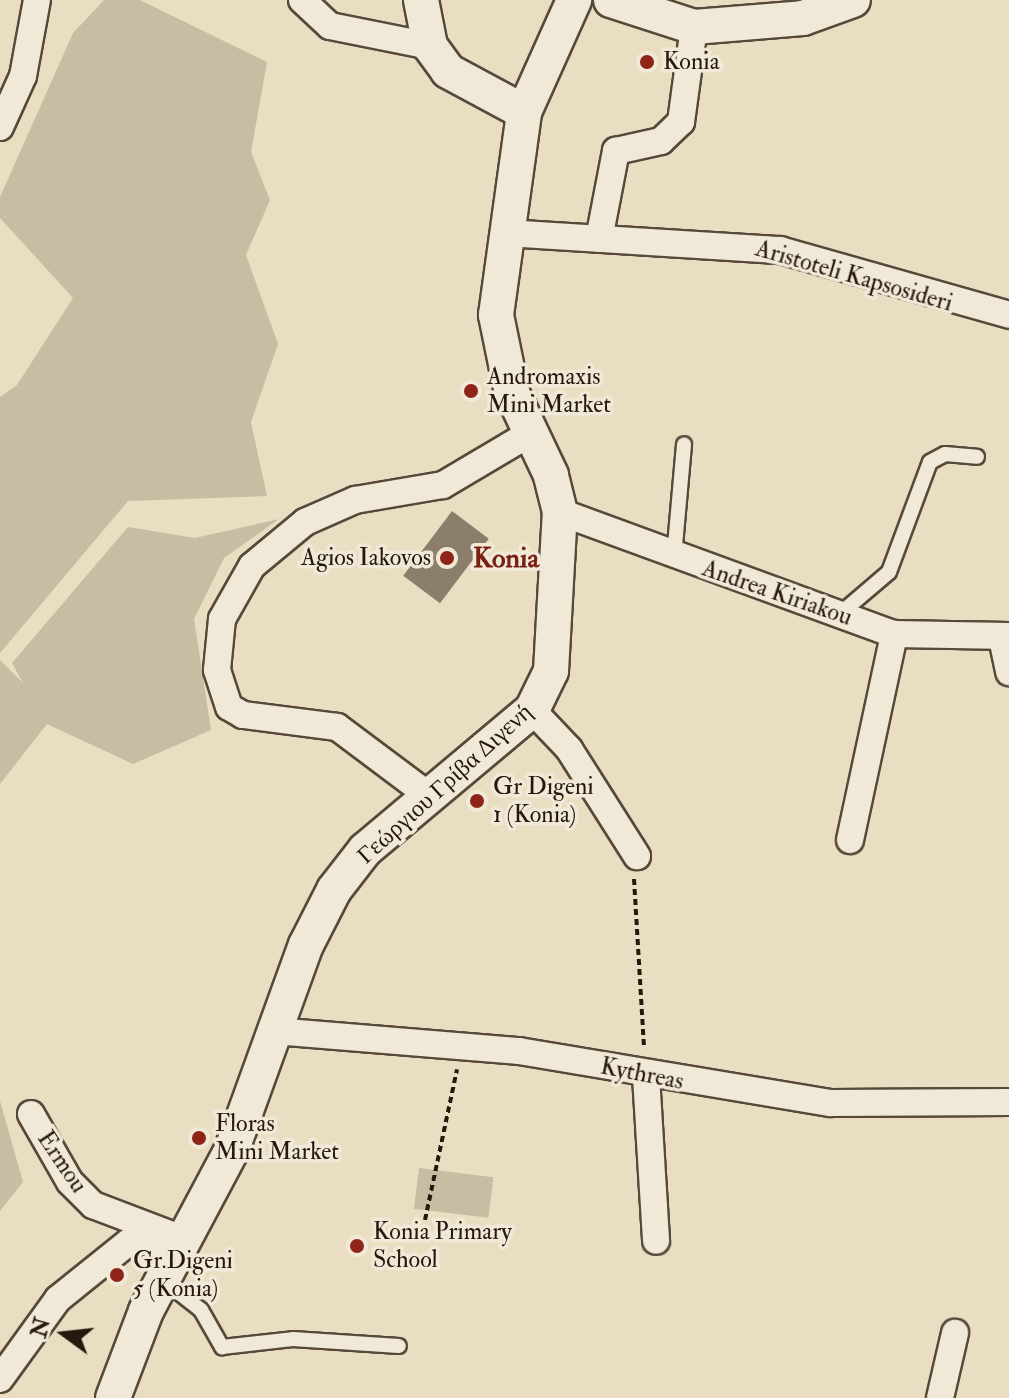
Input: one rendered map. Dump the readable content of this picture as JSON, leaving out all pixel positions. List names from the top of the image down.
{
  "streets": {
    "street": [
      "Aristoteli Kapsosideri",
      "Andrea Kiriakou",
      "Γεώργιου Γρίβα Διγενή",
      "Kythreas",
      "Ermou"
    ]
  },
  "crossings": [
    ["Aristoteli Kapsosideri", "Γεώργιου Γρίβα Διγενή"],
    ["Andrea Kiriakou", "Γεώργιου Γρίβα Διγενή"],
    ["Γεώργιου Γρίβα Διγενή", "Kythreas"],
    ["Γεώργιου Γρίβα Διγενή", "Ermou"]
  ],
  "districts": ["Konia"],
  "places": [
    "Konia",
    "Andromaxis Mini Market",
    "Agios Iakovos",
    "Gr Digeni 1 (Konia)",
    "Floras Mini Market",
    "Konia Primary School",
    "Gr.Digeni 5 (Konia)"
  ],
  "north": "left"
}
